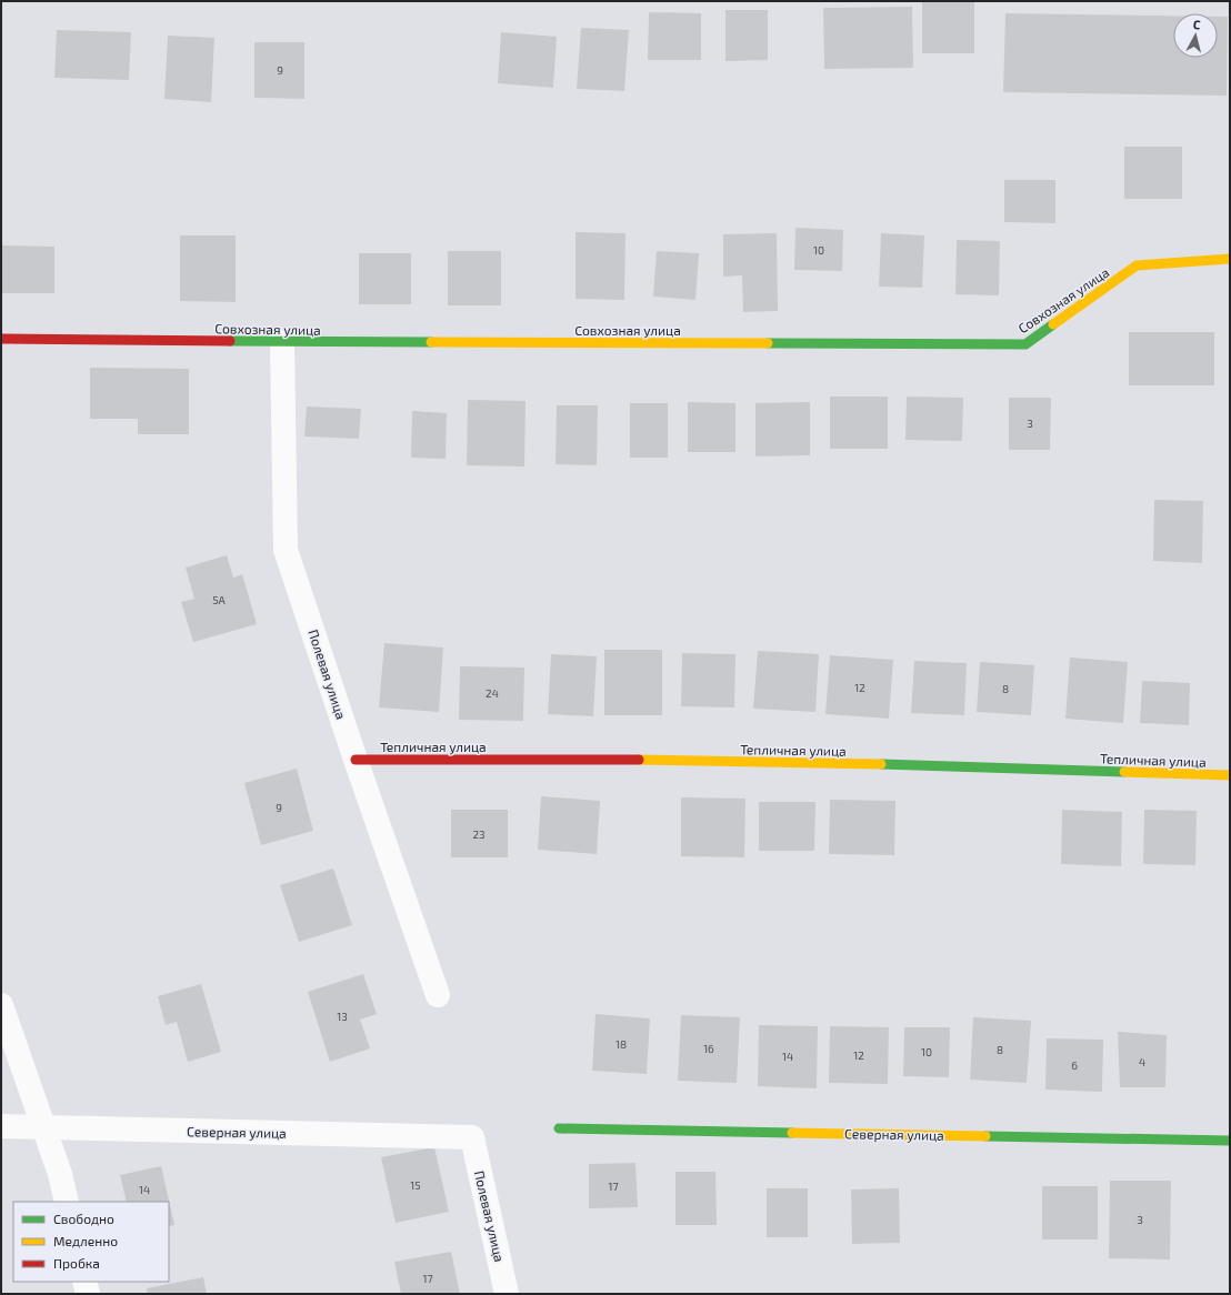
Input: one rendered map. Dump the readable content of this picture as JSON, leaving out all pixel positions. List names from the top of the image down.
{
  "streets": {
    "street": [
      "Совхозная улица",
      "Полевая улица",
      "Тепличная улица",
      "Северная улица"
    ]
  },
  "crossings": [
    ["Совхозная улица", "Полевая улица"],
    ["Полевая улица", "Тепличная улица"],
    ["Полевая улица", "Северная улица"]
  ],
  "house_numbers": [
    "9",
    "10",
    "3",
    "5А",
    "12",
    "8",
    "24",
    "9",
    "23",
    "13",
    "18",
    "16",
    "8",
    "10",
    "12",
    "14",
    "4",
    "6",
    "15",
    "17",
    "14",
    "3",
    "17"
  ],
  "legend": ["Свободно", "Медленно", "Пробка"],
  "north": "top"
}
